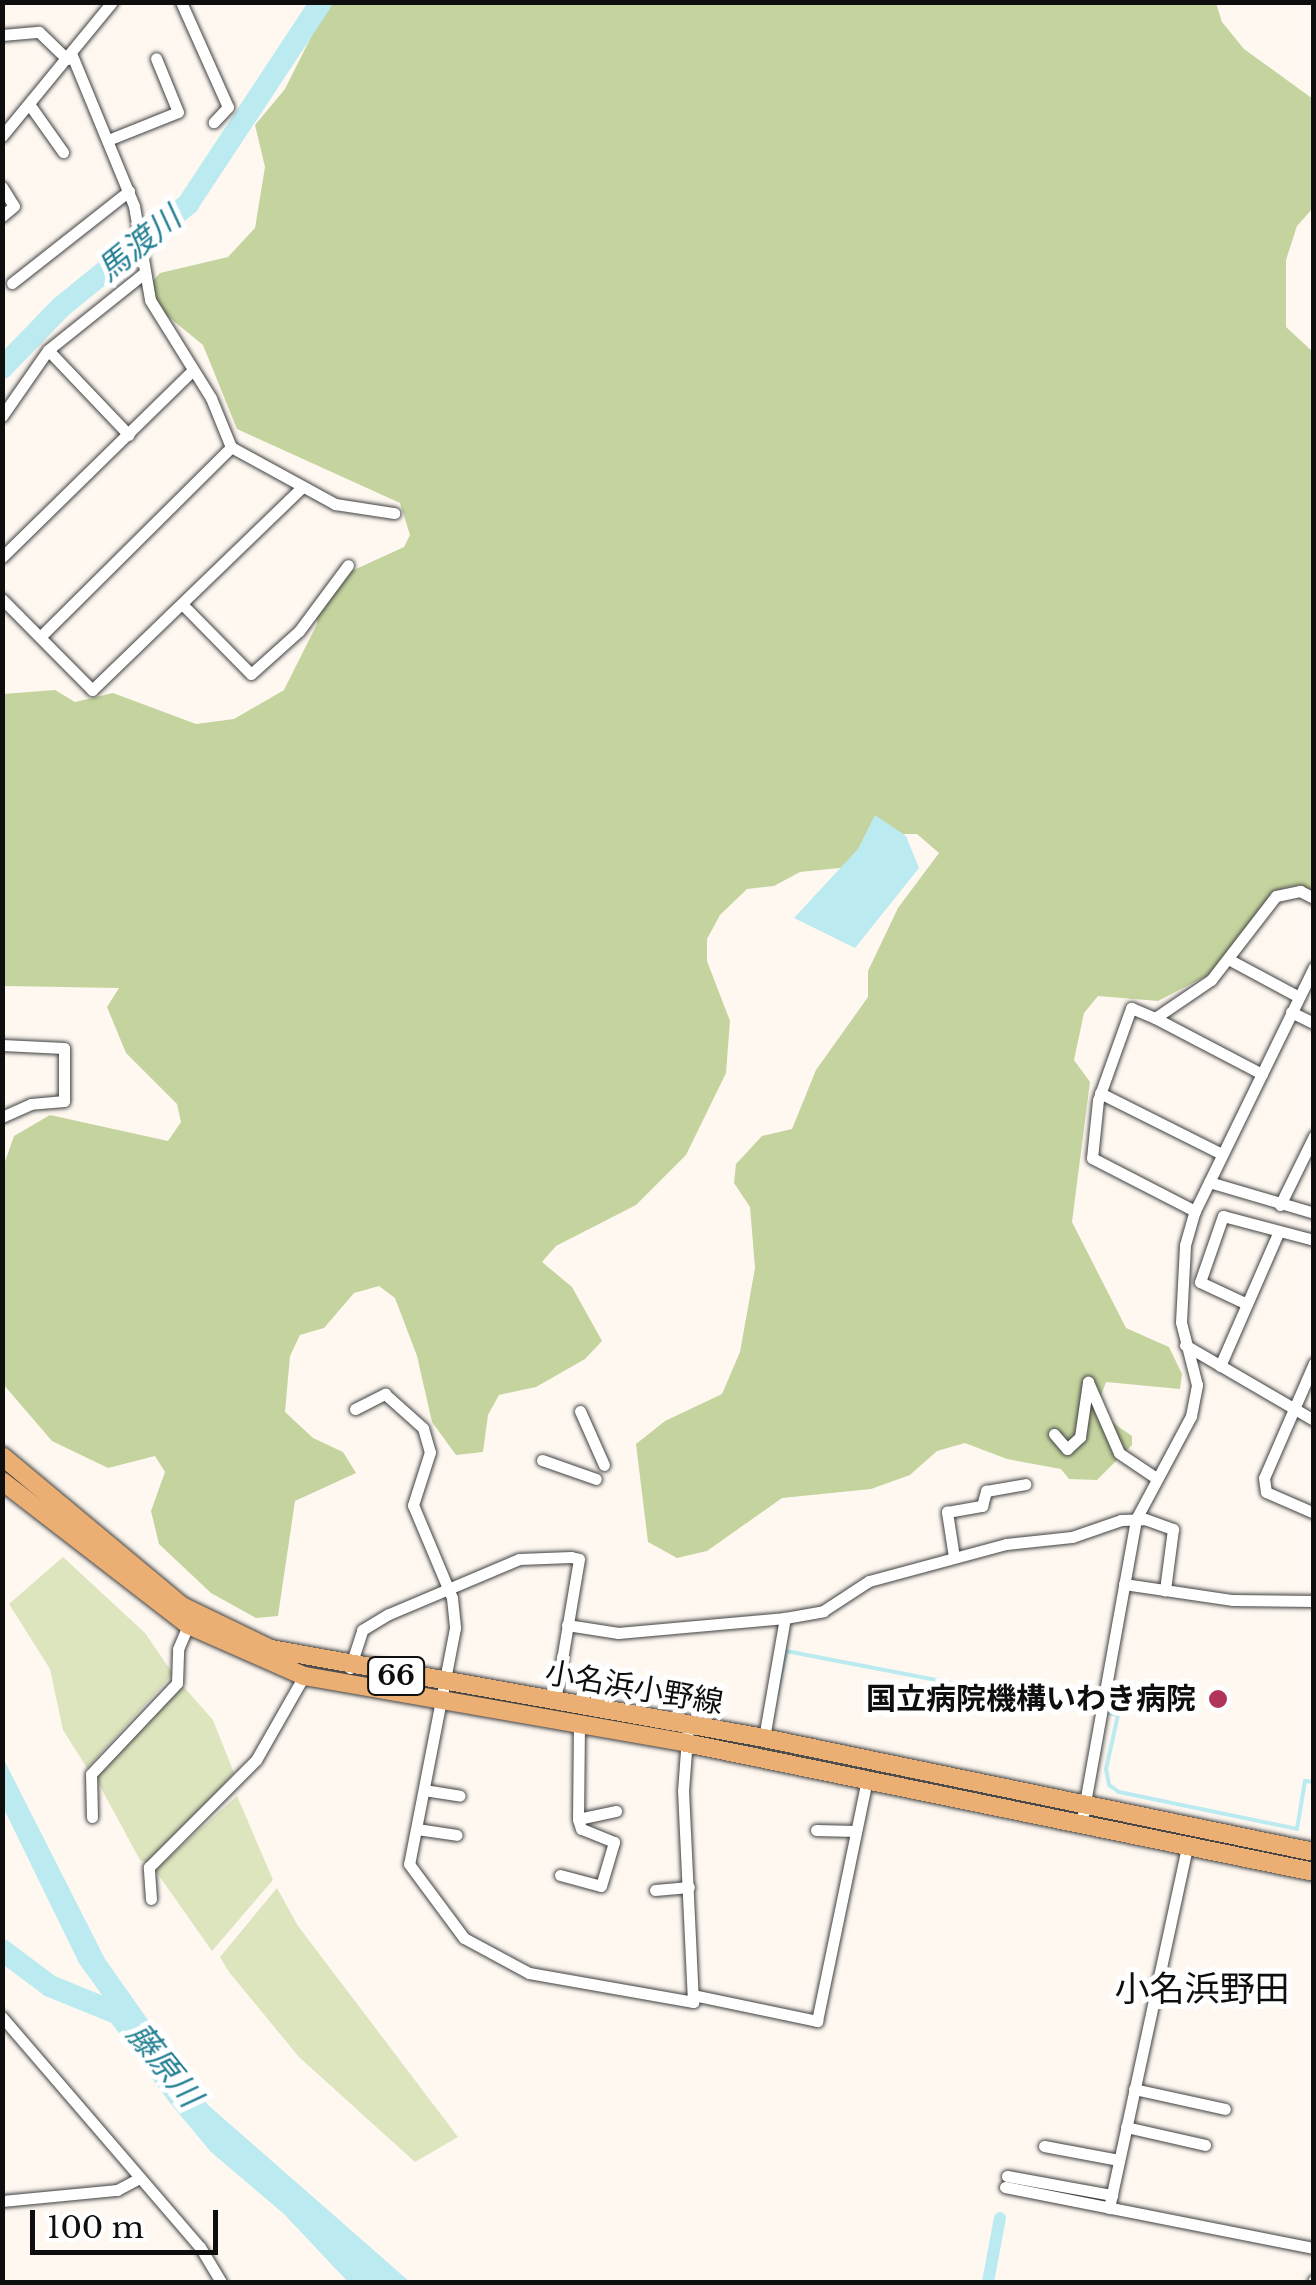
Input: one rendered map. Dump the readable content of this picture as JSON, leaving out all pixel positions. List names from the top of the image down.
{
  "streets": {
    "main road": ["66", "小名浜小野線"]
  },
  "districts": ["小名浜野田"],
  "water": ["馬渡川", "藤原川"],
  "places": ["国立病院機構いわき病院"],
  "scale_bar": "100 m"
}
